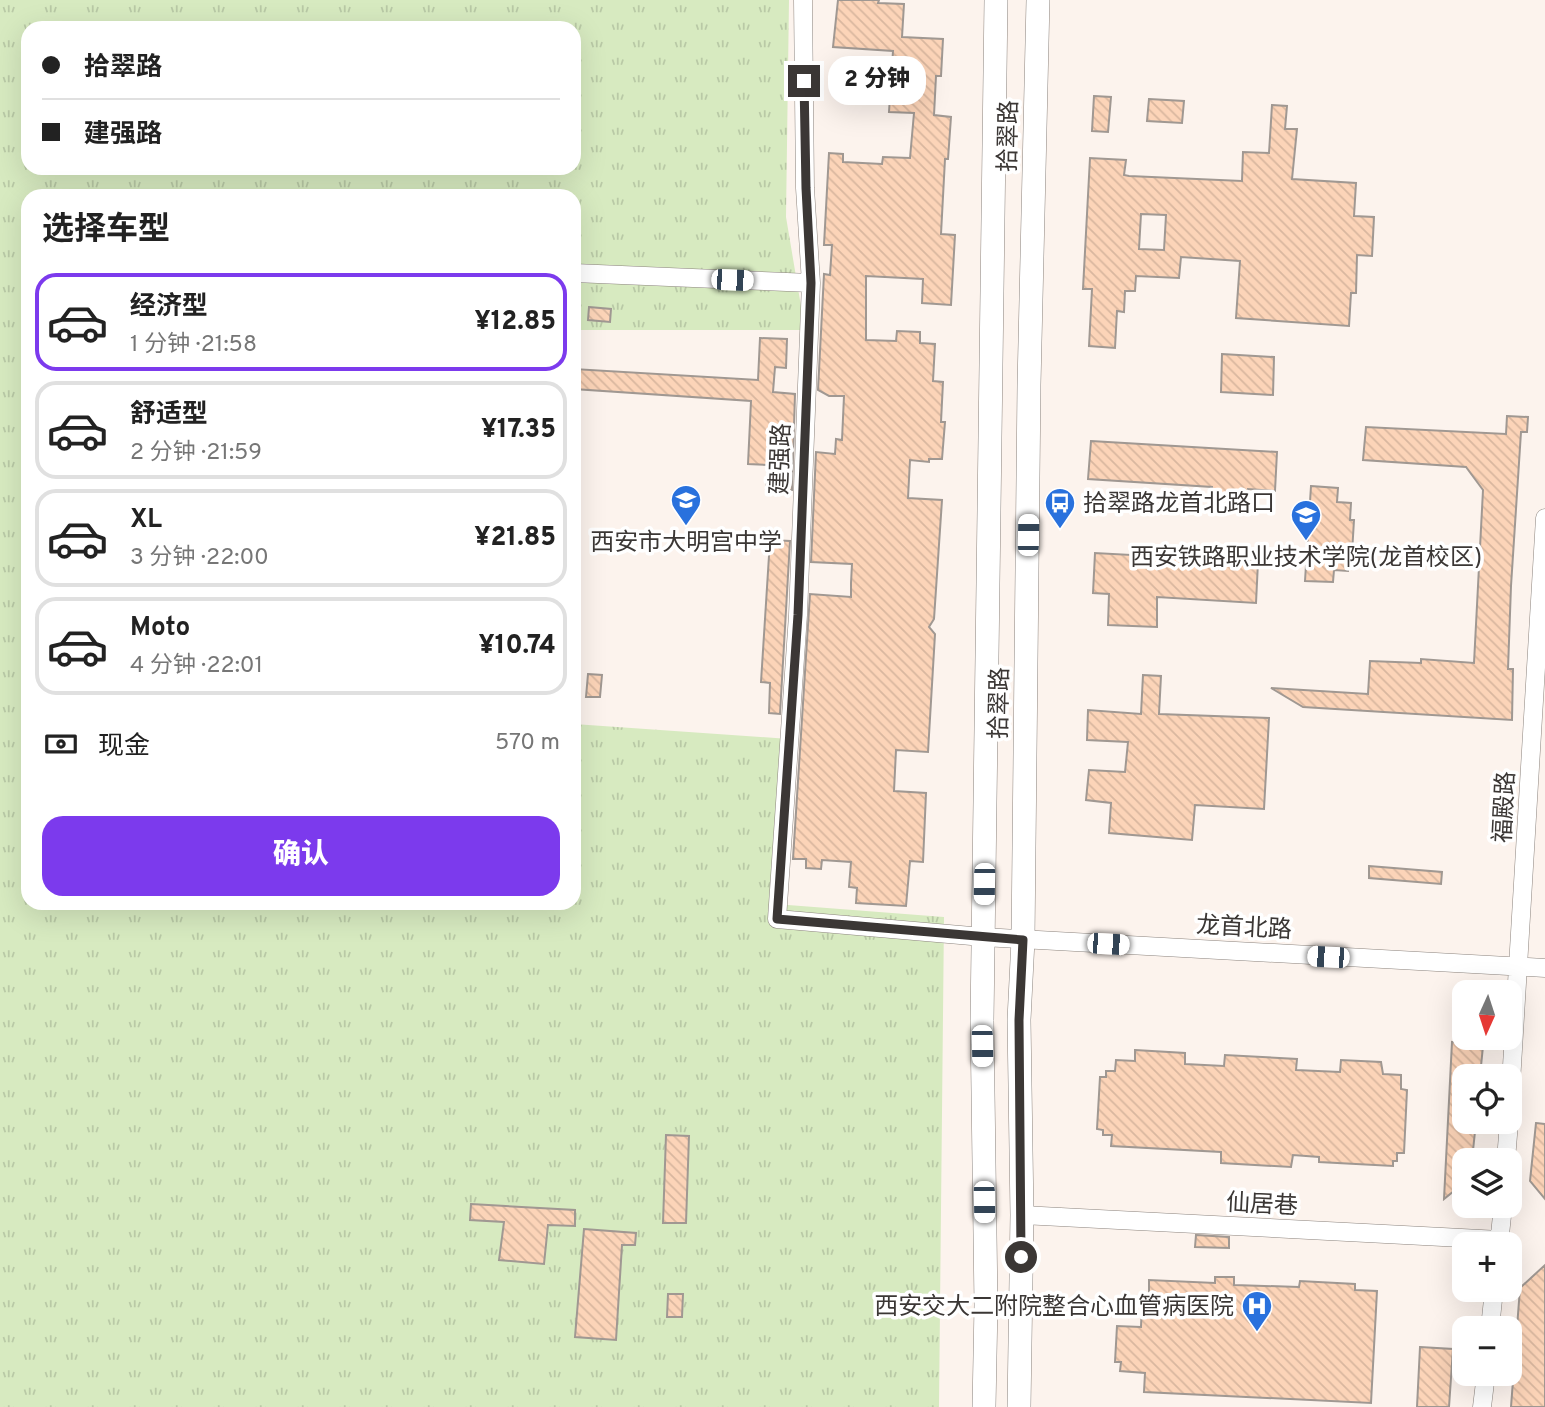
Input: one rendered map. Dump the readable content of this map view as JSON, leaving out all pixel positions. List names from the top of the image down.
{
  "streets": {
    "main road": ["拾翠路"],
    "street": [
      "建强路",
      "福殿路",
      "龙首北路",
      "仙居巷"
    ]
  },
  "crossings": [
    ["拾翠路", "龙首北路"],
    ["拾翠路", "仙居巷"],
    ["建强路", "龙首北路"],
    ["福殿路", "龙首北路"]
  ],
  "places": {
    "school or university": ["西安市大明宫中学", "西安铁路职业技术学院(龙首校区)"],
    "bus stop": ["拾翠路龙首北路口"],
    "hospital": ["西安交大二附院整合心血管病医院"]
  },
  "north": "bottom",
  "page": {
    "banner": ["拾翠路", "建强路"],
    "bubble": "2 分钟",
    "heading": "选择车型",
    "list": [
      {
        "name": "经济型",
        "note": "1 分钟 · 21:58",
        "value": "¥12.85"
      },
      {
        "name": "舒适型",
        "note": "2 分钟 · 21:59",
        "value": "¥17.35"
      },
      {
        "name": "XL",
        "note": "3 分钟 · 22:00",
        "value": "¥21.85"
      },
      {
        "name": "Moto",
        "note": "4 分钟 · 22:01",
        "value": "¥10.74"
      }
    ],
    "pay": ["现金", "570 m"],
    "buttons": "确认",
    "map_buttons": ["+", "−"]
  }
}
